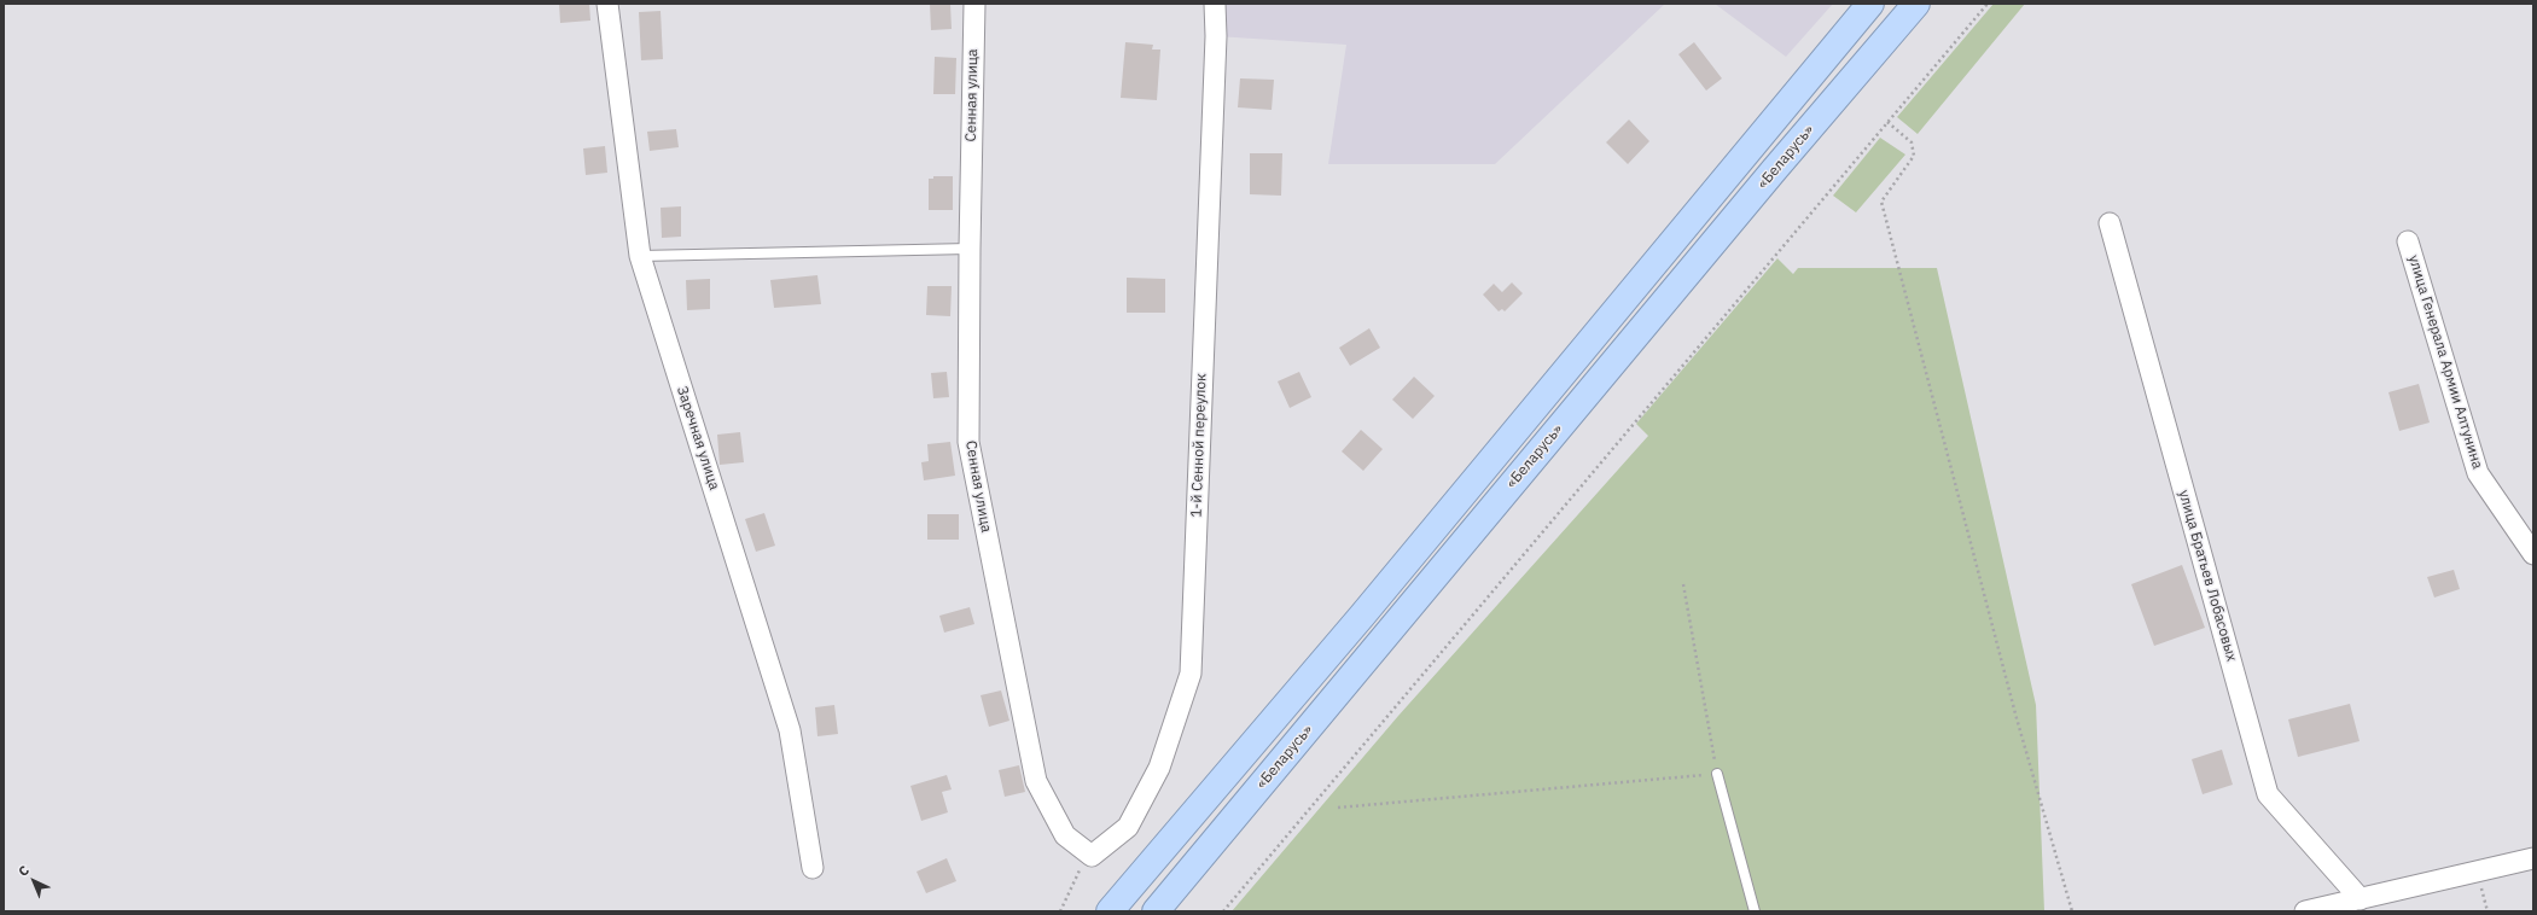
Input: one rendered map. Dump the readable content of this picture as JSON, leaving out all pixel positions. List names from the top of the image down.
{
  "streets": {
    "highway": ["«Беларусь»"],
    "street": [
      "Сенная улица",
      "улица Генерала Армии Алтунина",
      "Заречная улица",
      "1-й Сенной переулок",
      "улица Братьев Лобасовых"
    ]
  },
  "crossings": [
    ["Сенная улица", "1-й Сенной переулок"]
  ],
  "north": "top left"
}
